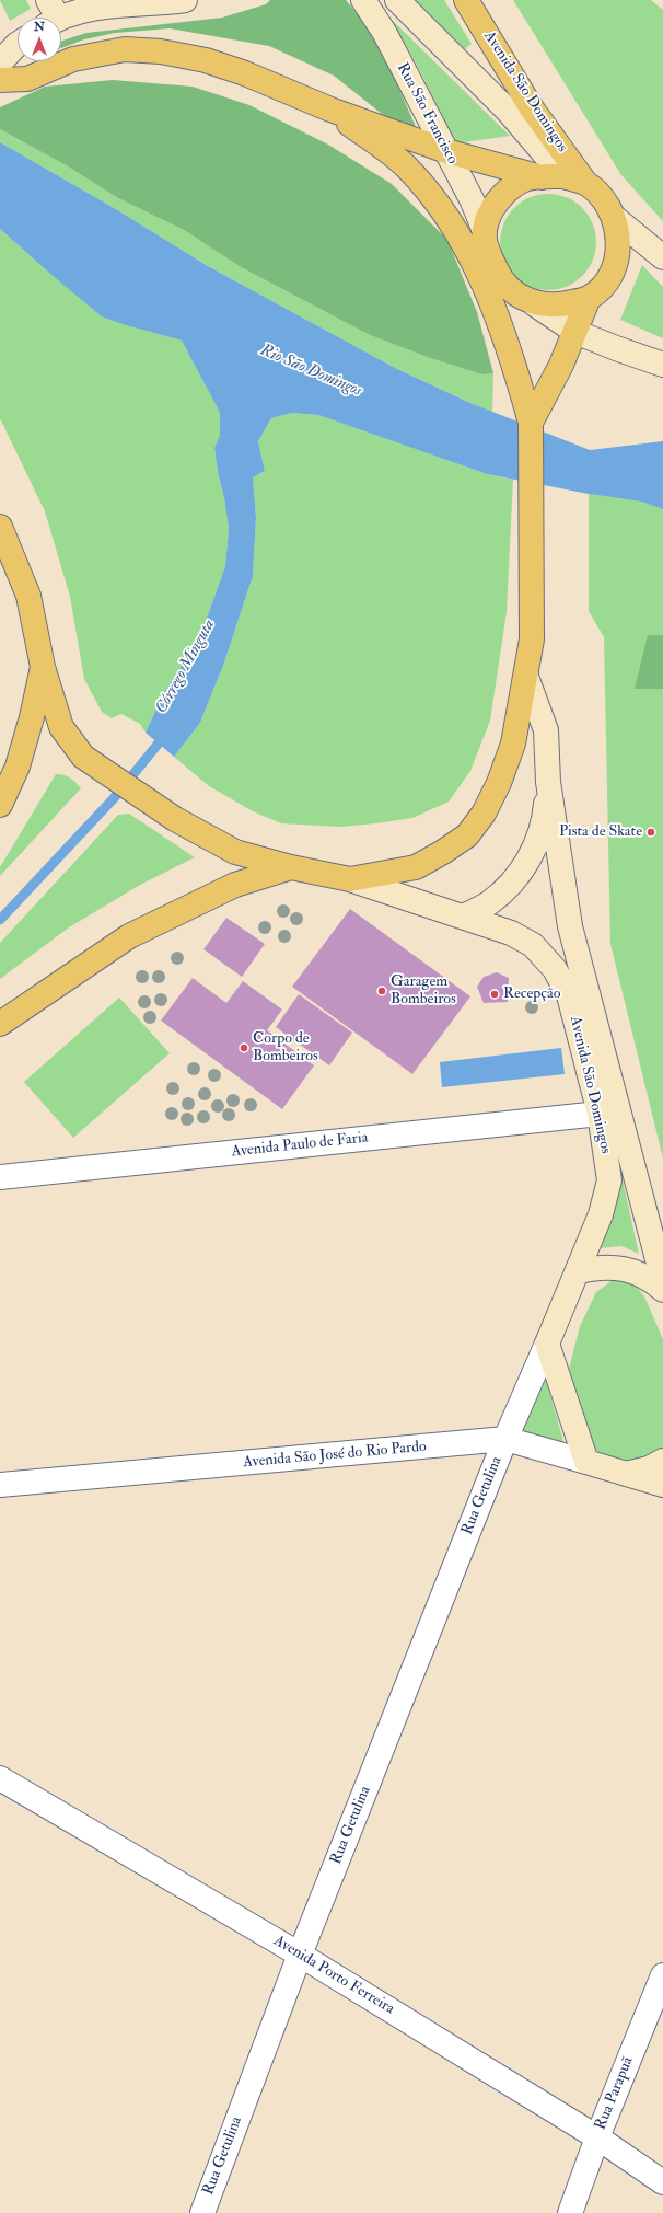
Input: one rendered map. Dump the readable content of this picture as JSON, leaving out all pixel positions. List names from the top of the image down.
{
  "streets": {
    "main road": ["Avenida São Domingos"],
    "street": [
      "Rua São Francisco",
      "Avenida Paulo de Faria",
      "Avenida São José do Rio Pardo",
      "Rua Getulina",
      "Avenida Porto Ferreira",
      "Rua Parapuã"
    ]
  },
  "crossings": [
    ["Avenida São Domingos", "Rua São Francisco"],
    ["Avenida São Domingos", "Avenida Paulo de Faria"],
    ["Avenida São Domingos", "Avenida São José do Rio Pardo"],
    ["Avenida São Domingos", "Rua Getulina"],
    ["Avenida São José do Rio Pardo", "Rua Getulina"],
    ["Rua Getulina", "Avenida Porto Ferreira"],
    ["Avenida Porto Ferreira", "Rua Parapuã"]
  ],
  "water": ["Rio São Domingos", "Córrego Minguta"],
  "places": [
    "Pista de Skate",
    "Garagem Bombeiros",
    "Recepção",
    "Corpo de Bombeiros"
  ],
  "north": "top"
}
